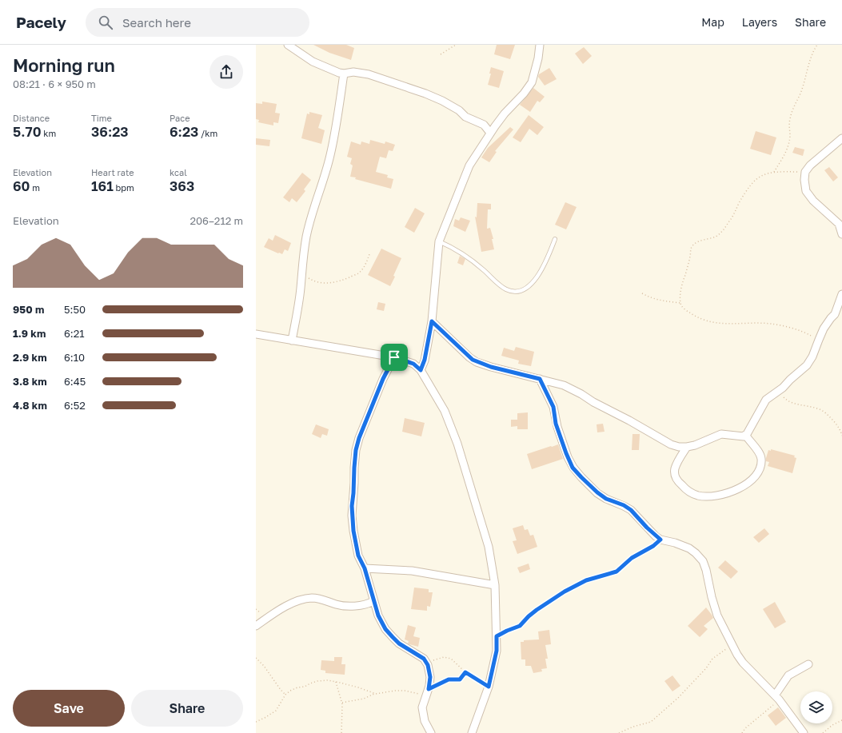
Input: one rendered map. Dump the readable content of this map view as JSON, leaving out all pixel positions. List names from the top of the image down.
{
  "page": {
    "header": "Pacely",
    "search": "Search here",
    "nav": ["Map", "Layers", "Share"],
    "heading": ["Morning run", "08:21 · 6 × 950 m"],
    "stats": [
      ["Distance", "5.70 km"],
      ["Time", "36:23"],
      ["Pace", "6:23 /km"],
      ["Elevation", "60 m"],
      ["Heart rate", "161 bpm"],
      ["kcal", "363"]
    ],
    "chart": ["Elevation", "206–212 m"],
    "list": [
      {
        "name": "950 m",
        "note": "5:50"
      },
      {
        "name": "1.9 km",
        "note": "6:21"
      },
      {
        "name": "2.9 km",
        "note": "6:10"
      },
      {
        "name": "3.8 km",
        "note": "6:45"
      },
      {
        "name": "4.8 km",
        "note": "6:52"
      }
    ],
    "buttons": ["Save", "Share"]
  }
}
